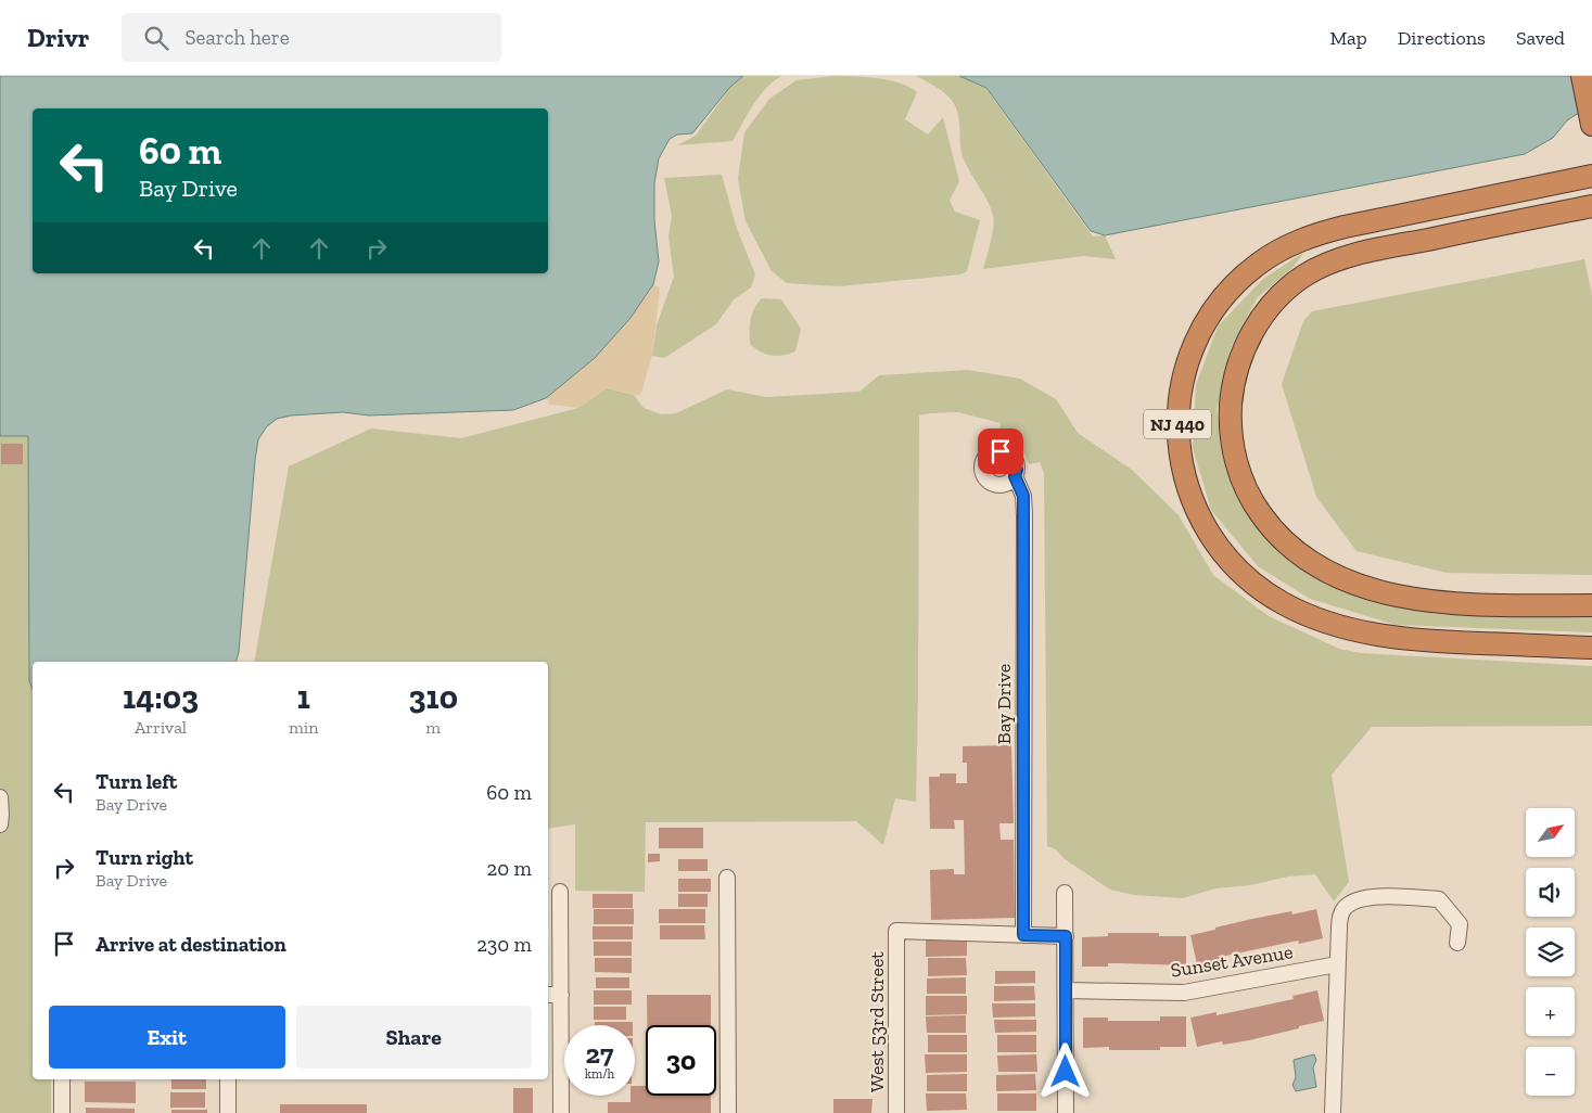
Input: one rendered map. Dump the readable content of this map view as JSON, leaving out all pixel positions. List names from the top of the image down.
{
  "streets": {
    "highway": ["NJ 440"],
    "street": ["Bay Drive", "Sunset Avenue", "West 53rd Street"]
  },
  "crossings": [
    ["Bay Drive", "West 53rd Street"]
  ],
  "north": "top right",
  "page": {
    "header": "Drivr",
    "search": "Search here",
    "nav": ["Map", "Directions", "Saved"],
    "turn": ["60 m", "Bay Drive"],
    "eta": [
      "14:03",
      "Arrival",
      "1",
      "min",
      "310",
      "m"
    ],
    "list": [
      {
        "name": "Turn left",
        "note": "Bay Drive",
        "value": "60 m"
      },
      {
        "name": "Turn right",
        "note": "Bay Drive",
        "value": "20 m"
      },
      {
        "name": "Arrive at destination",
        "value": "230 m"
      }
    ],
    "map_buttons": ["+", "−"],
    "buttons": ["Exit", "Share"],
    "speed": "27 km/h",
    "limit": "30"
  }
}
